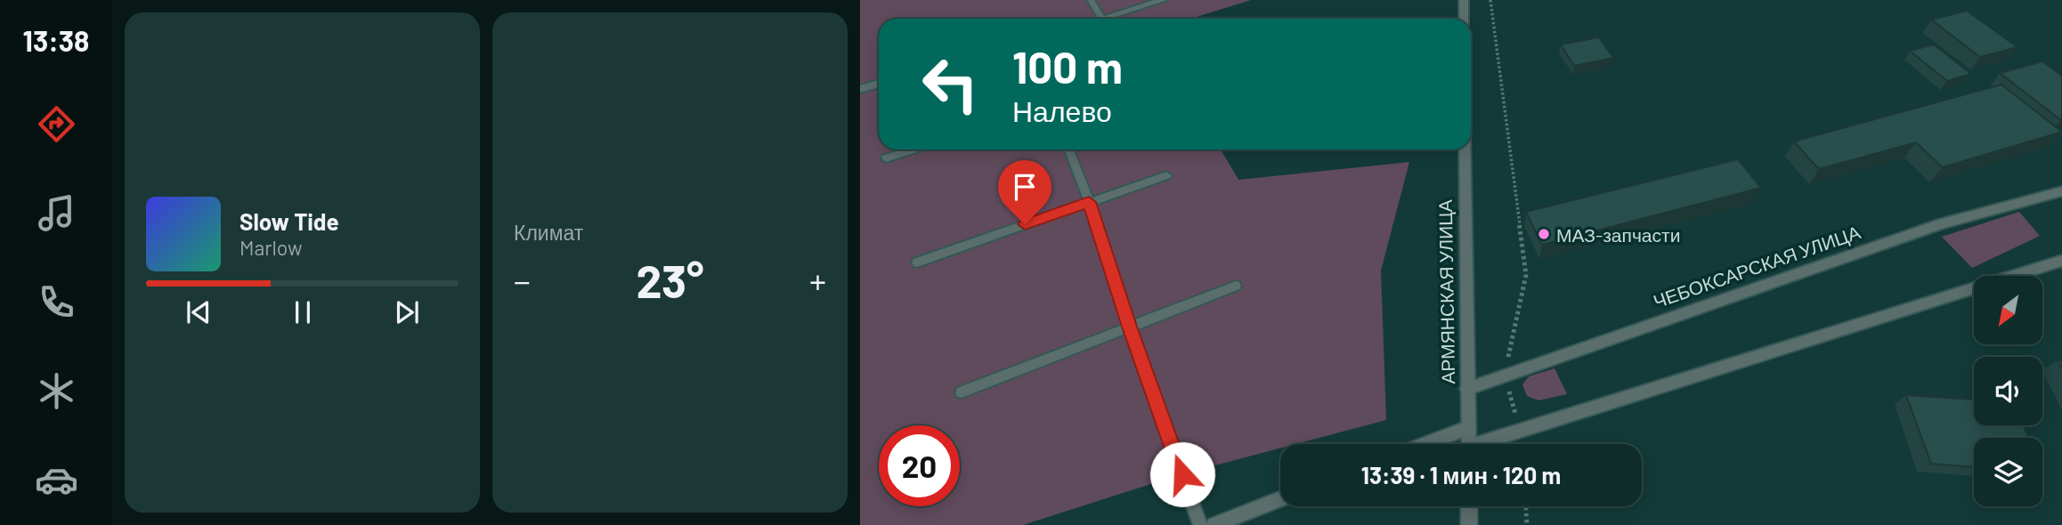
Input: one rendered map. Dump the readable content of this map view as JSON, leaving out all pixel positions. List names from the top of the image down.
{
  "streets": {
    "street": ["ЧЕБОКСАРСКАЯ УЛИЦА", "АРМЯНСКАЯ УЛИЦА"]
  },
  "crossings": [
    ["ЧЕБОКСАРСКАЯ УЛИЦА", "АРМЯНСКАЯ УЛИЦА"]
  ],
  "places": ["МАЗ-запчасти"],
  "north": "bottom left",
  "page": {
    "tabs": "13:38",
    "tile": "Климат",
    "turn": ["100 m", "Налево"],
    "song": ["Slow Tide", "Marlow"],
    "heat": ["−", "23°", "+"],
    "limit": "20",
    "trip": "13:39 · 1 мин · 120 m"
  }
}
